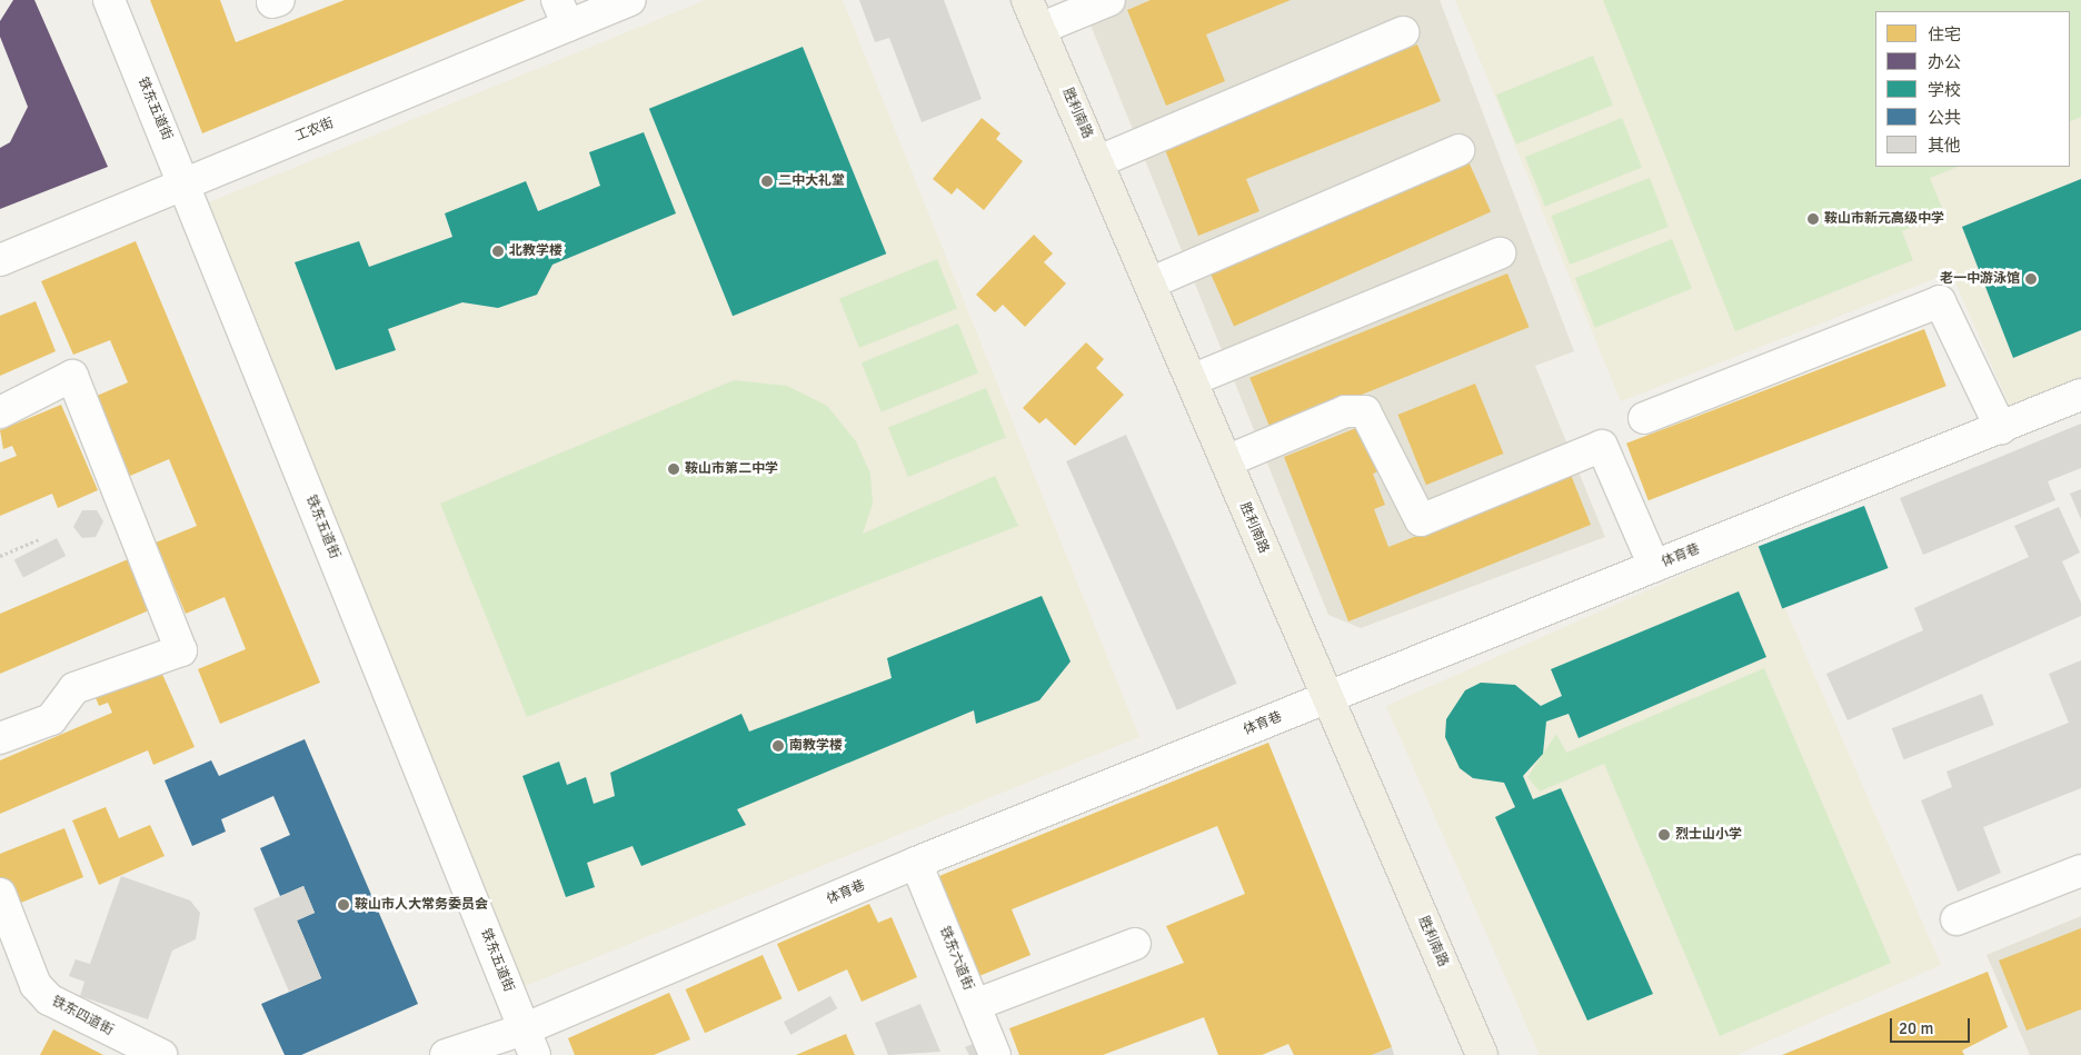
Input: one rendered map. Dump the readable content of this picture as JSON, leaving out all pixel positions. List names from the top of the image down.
{
  "streets": {
    "main road": ["胜利南路"],
    "street": [
      "铁东五道街",
      "工农街",
      "体育巷",
      "铁东六道街",
      "铁东四道街"
    ]
  },
  "crossings": [
    ["铁东五道街", "工农街"],
    ["铁东五道街", "体育巷"],
    ["胜利南路", "体育巷"],
    ["体育巷", "铁东六道街"]
  ],
  "places": [
    "二中大礼堂",
    "鞍山市新元高级中学",
    "北教学楼",
    "老一中游泳馆",
    "鞍山市第二中学",
    "南教学楼",
    "烈士山小学",
    "鞍山市人大常务委员会"
  ],
  "legend": [
    "住宅",
    "办公",
    "学校",
    "公共",
    "其他"
  ],
  "scale_bar": "20 m"
}
